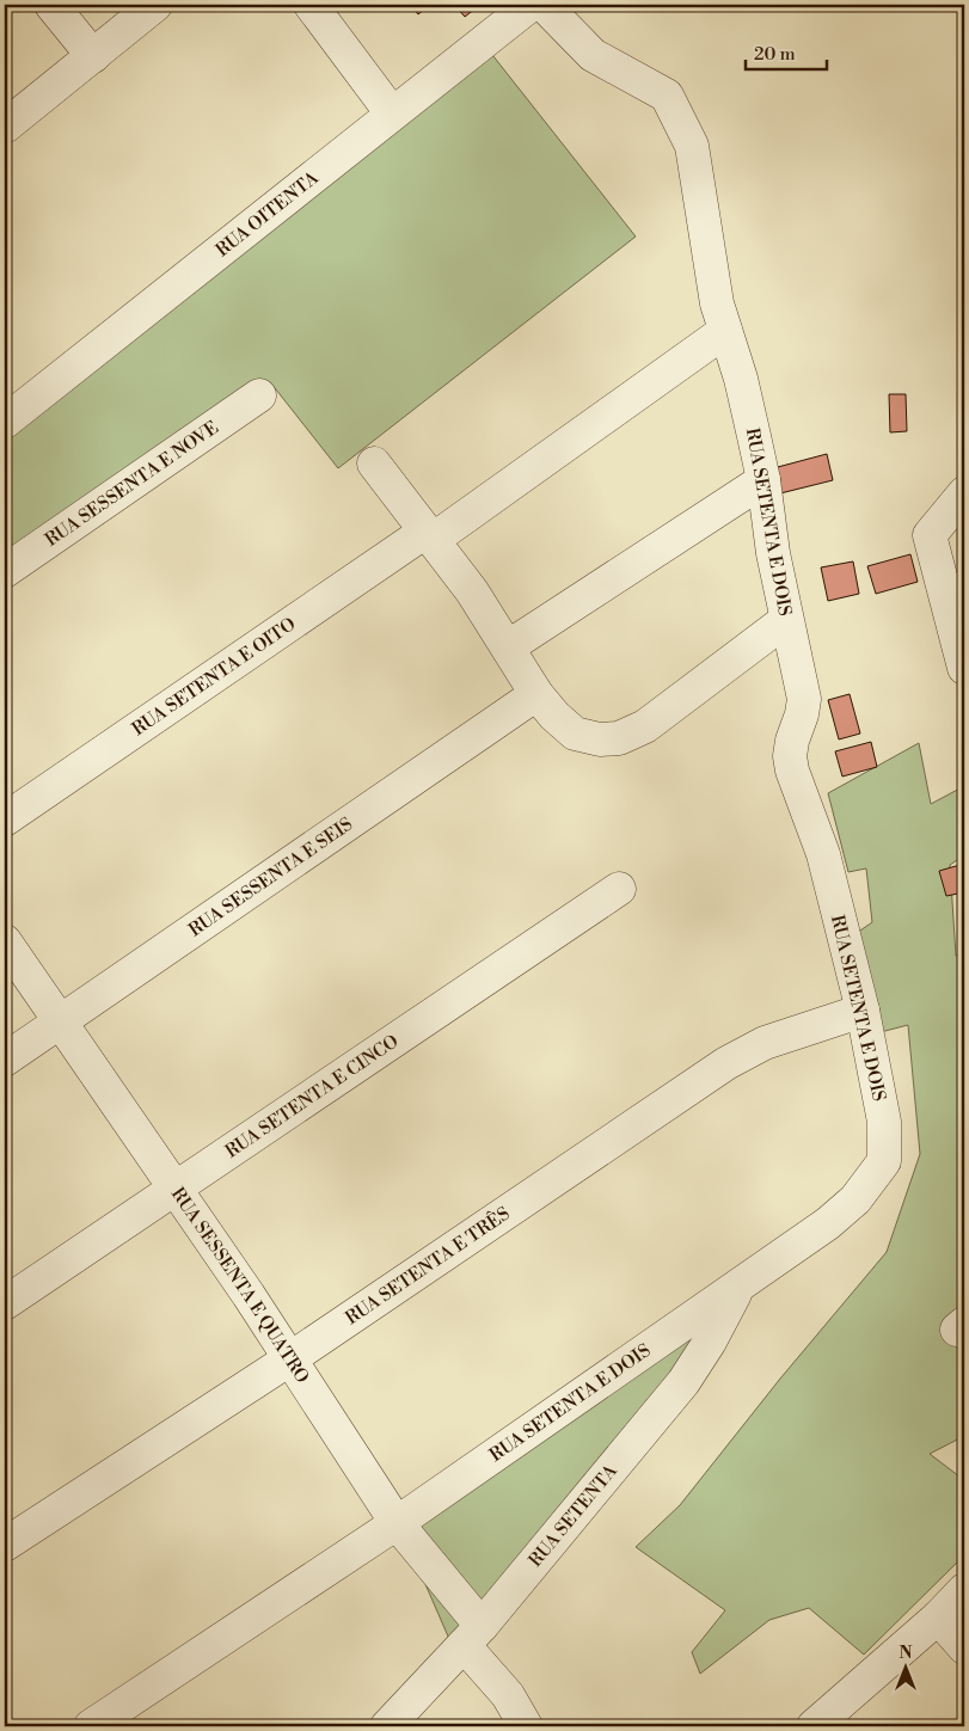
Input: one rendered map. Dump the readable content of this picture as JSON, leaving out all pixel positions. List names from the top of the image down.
{
  "streets": {
    "street": [
      "RUA OITENTA",
      "RUA SESSENTA E NOVE",
      "RUA SETENTA E DOIS",
      "RUA SETENTA E OITO",
      "RUA SESSENTA E SEIS",
      "RUA SETENTA E CINCO",
      "RUA SETENTA E TRÊS",
      "RUA SESSENTA E QUATRO",
      "RUA SETENTA"
    ]
  },
  "crossings": [
    ["RUA SETENTA E DOIS", "RUA SETENTA E OITO"],
    ["RUA SETENTA E DOIS", "RUA SETENTA E TRÊS"],
    ["RUA SETENTA E DOIS", "RUA SESSENTA E QUATRO"],
    ["RUA SETENTA E DOIS", "RUA SETENTA"],
    ["RUA SESSENTA E SEIS", "RUA SESSENTA E QUATRO"],
    ["RUA SETENTA E CINCO", "RUA SESSENTA E QUATRO"],
    ["RUA SETENTA E TRÊS", "RUA SESSENTA E QUATRO"],
    ["RUA SESSENTA E QUATRO", "RUA SETENTA"]
  ],
  "scale_bar": "20 m",
  "north": "top"
}
